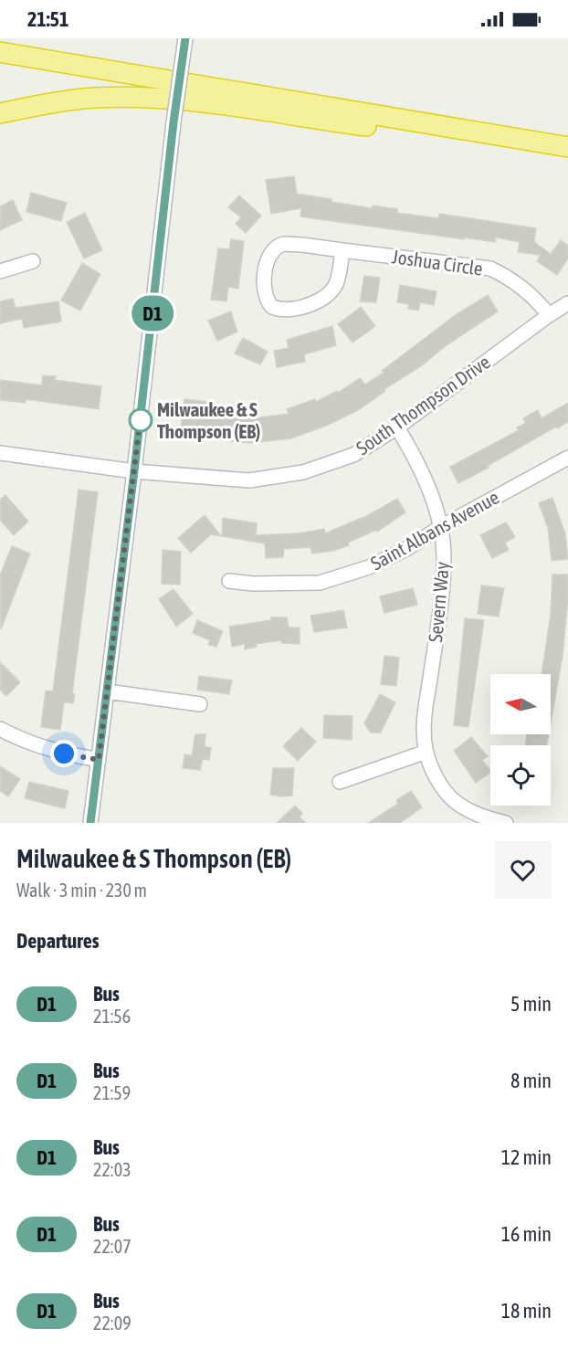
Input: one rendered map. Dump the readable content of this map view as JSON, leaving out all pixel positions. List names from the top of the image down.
{
  "streets": {
    "street": [
      "Joshua Circle",
      "South Thompson Drive",
      "Saint Albans Avenue",
      "Severn Way"
    ]
  },
  "crossings": [
    ["Joshua Circle", "South Thompson Drive"],
    ["South Thompson Drive", "Severn Way"],
    ["Saint Albans Avenue", "Severn Way"]
  ],
  "places": ["Milwaukee & S Thompson (EB)"],
  "lines": ["bus line D1"],
  "north": "left",
  "page": {
    "status": "21:51",
    "on_map": "D1",
    "heading": [
      ["Milwaukee & S Thompson (EB)", "Walk · 3 min · 230 m"],
      "Departures"
    ],
    "list": [
      {
        "mark": "D1",
        "name": "Bus",
        "note": "21:56",
        "value": "5 min"
      },
      {
        "mark": "D1",
        "name": "Bus",
        "note": "21:59",
        "value": "8 min"
      },
      {
        "mark": "D1",
        "name": "Bus",
        "note": "22:03",
        "value": "12 min"
      },
      {
        "mark": "D1",
        "name": "Bus",
        "note": "22:07",
        "value": "16 min"
      },
      {
        "mark": "D1",
        "name": "Bus",
        "note": "22:09",
        "value": "18 min"
      }
    ]
  }
}
